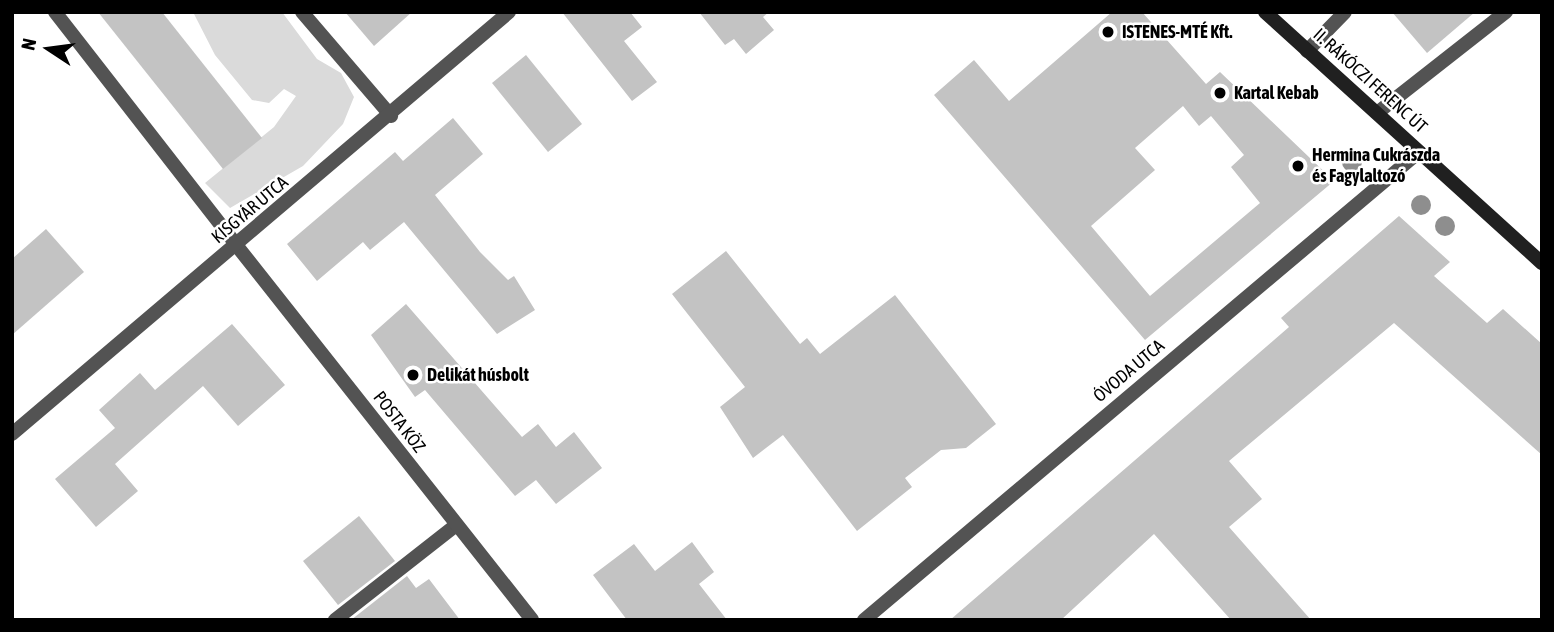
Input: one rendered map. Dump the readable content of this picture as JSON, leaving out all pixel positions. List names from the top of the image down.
{
  "streets": {
    "main road": ["II. RÁKÓCZI FERENC ÚT"],
    "street": ["KISGYÁR UTCA", "ÓVODA UTCA", "POSTA KÖZ"]
  },
  "crossings": [
    ["II. RÁKÓCZI FERENC ÚT", "ÓVODA UTCA"],
    ["KISGYÁR UTCA", "POSTA KÖZ"]
  ],
  "places": [
    "ISTENES-MTÉ Kft.",
    "Kartal Kebab",
    "Hermina Cukrászda és Fagylaltozó",
    "Delikát húsbolt"
  ],
  "north": "left"
}
